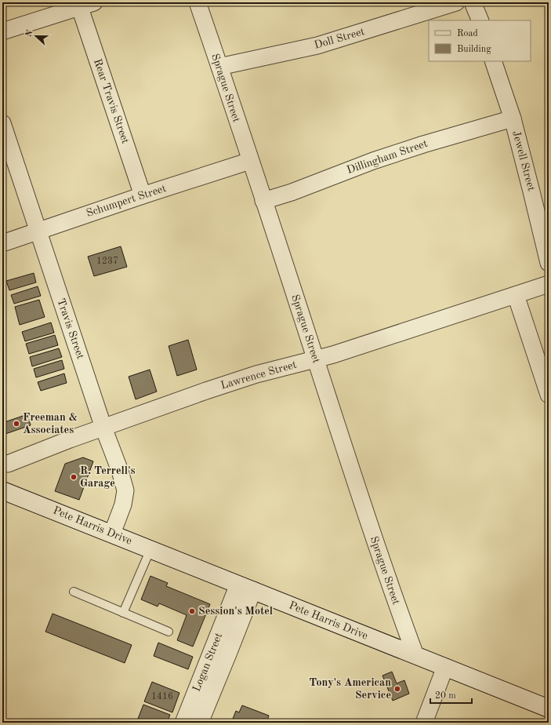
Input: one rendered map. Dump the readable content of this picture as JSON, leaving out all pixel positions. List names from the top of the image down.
{
  "streets": {
    "main road": ["Pete Harris Drive"],
    "street": [
      "Doll Street",
      "Sprague Street",
      "Rear Travis Street",
      "Dillingham Street",
      "Jewell Street",
      "Schumpert Street",
      "Travis Street",
      "Lawrence Street",
      "Logan Street"
    ]
  },
  "crossings": [
    ["Doll Street", "Sprague Street"],
    ["Sprague Street", "Dillingham Street"],
    ["Sprague Street", "Schumpert Street"],
    ["Sprague Street", "Lawrence Street"],
    ["Sprague Street", "Pete Harris Drive"],
    ["Rear Travis Street", "Schumpert Street"],
    ["Dillingham Street", "Jewell Street"],
    ["Schumpert Street", "Travis Street"],
    ["Travis Street", "Lawrence Street"],
    ["Travis Street", "Pete Harris Drive"],
    ["Pete Harris Drive", "Logan Street"]
  ],
  "places": [
    "Freeman & Associates",
    "R. Terrell's Garage",
    "Session's Motel",
    "Tony's American Service"
  ],
  "house_numbers": ["1237", "1416"],
  "legend": ["Road", "Building"],
  "scale_bar": "20 m",
  "north": "left"
}
